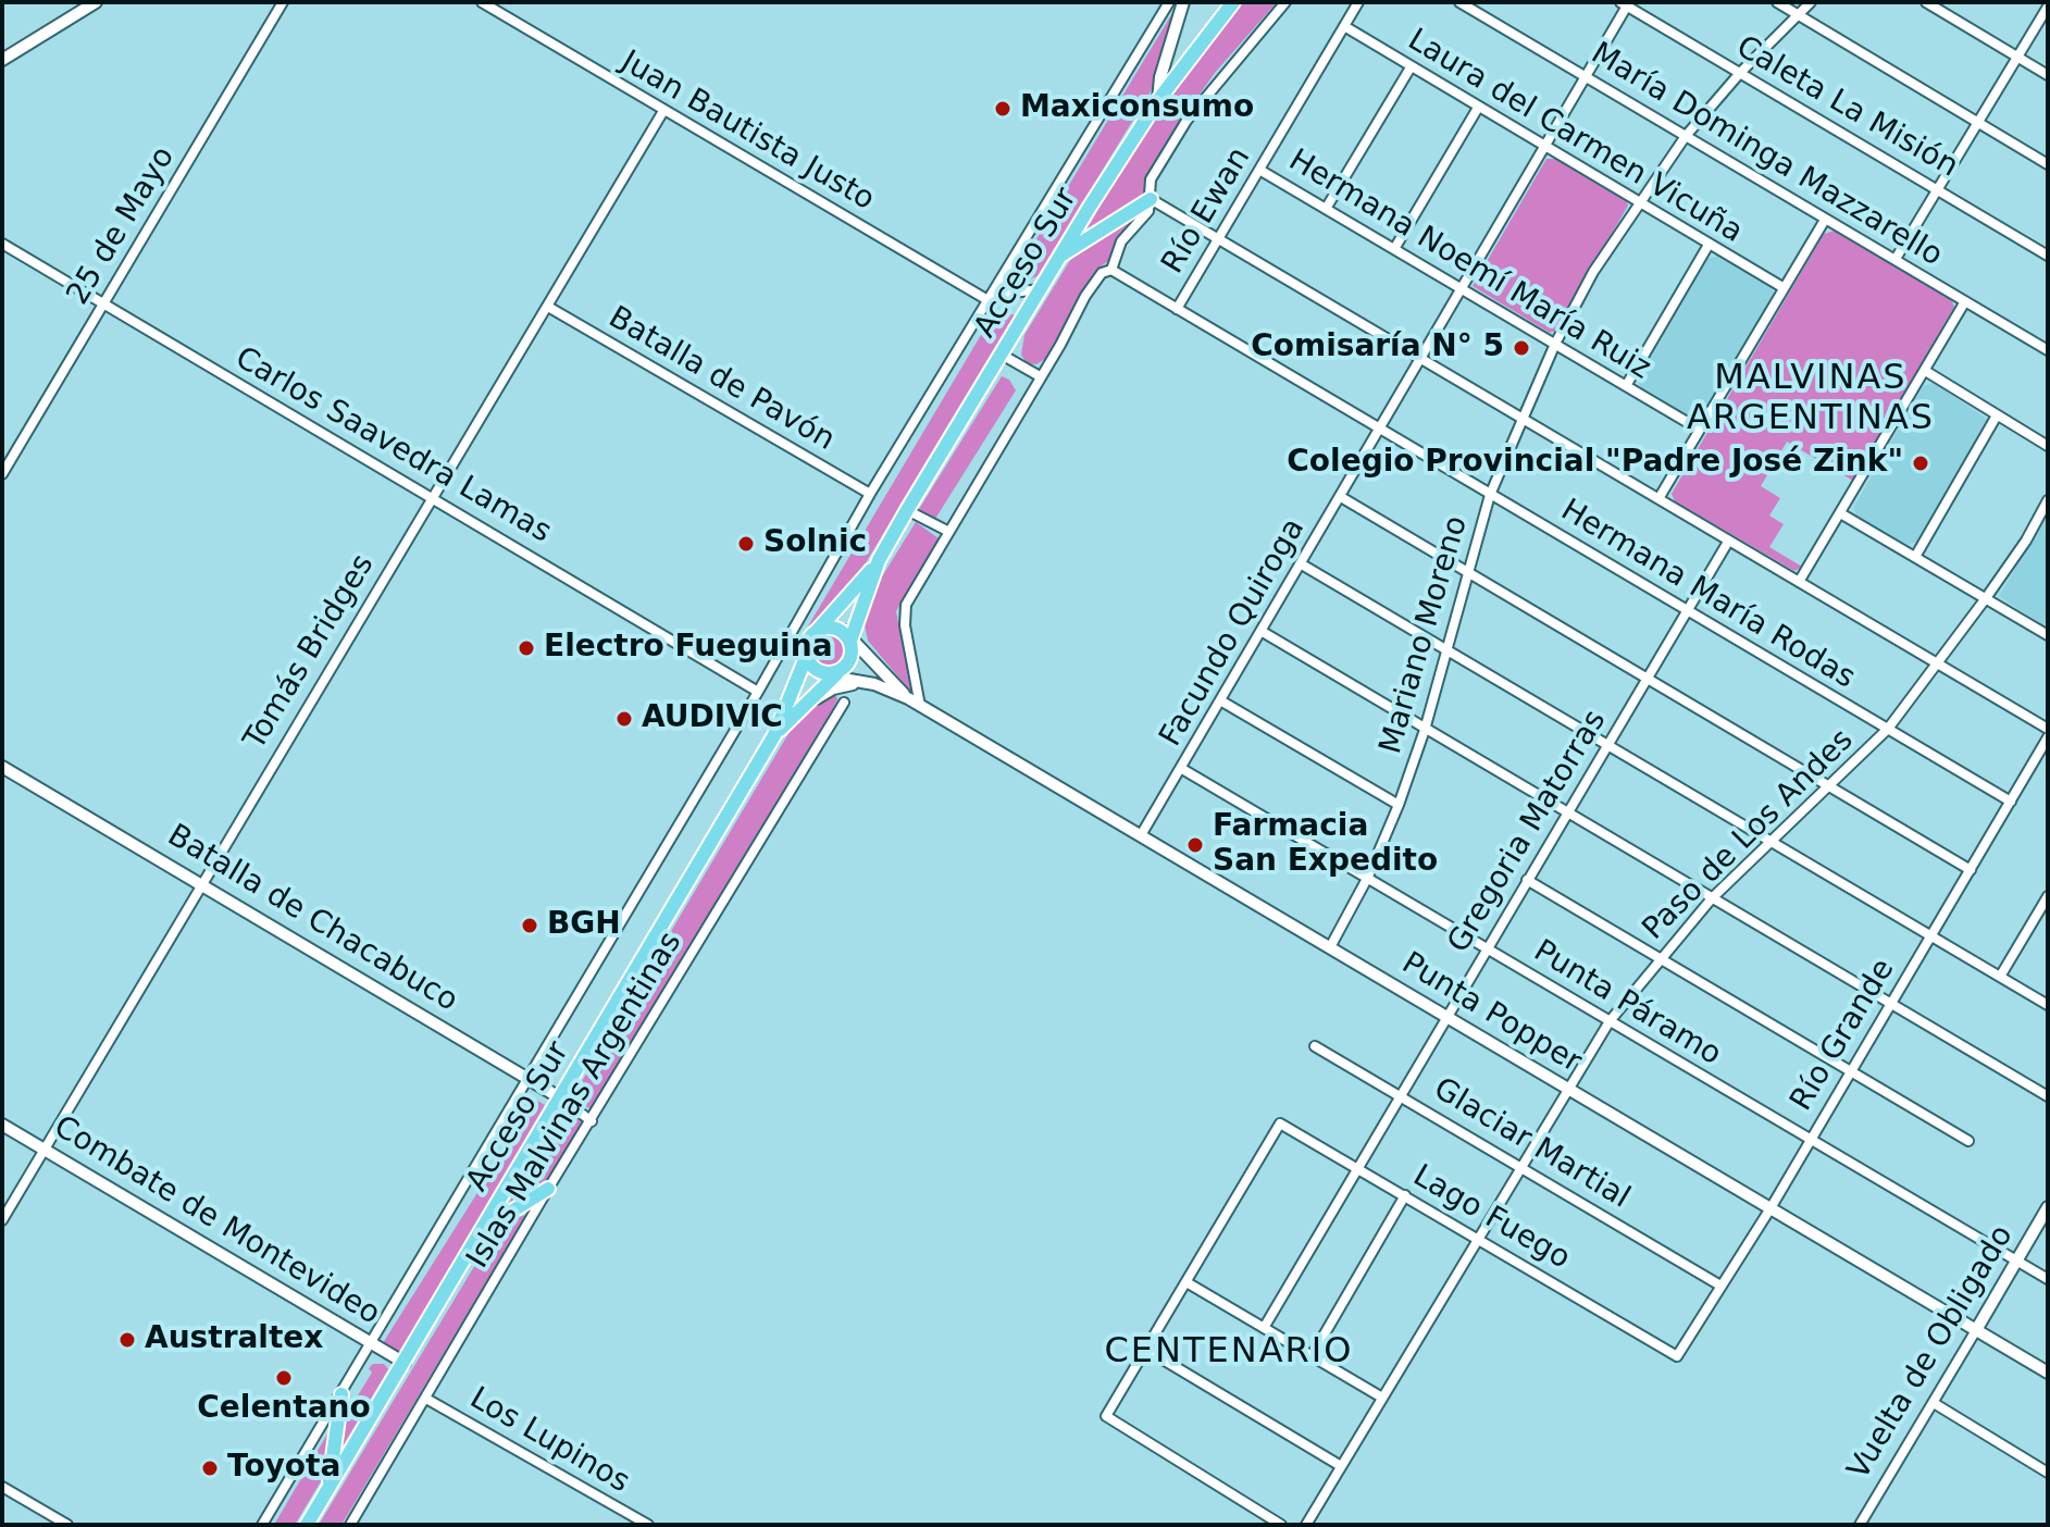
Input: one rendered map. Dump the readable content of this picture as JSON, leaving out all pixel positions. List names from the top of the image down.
{
  "streets": {
    "main road": ["Acceso Sur"],
    "street": [
      "Caleta La Misión",
      "Juan Bautista Justo",
      "Laura del Carmen Vicuña",
      "María Dominga Mazzarello",
      "Río Ewan",
      "25 de Mayo",
      "Hermana Noemí María Ruiz",
      "Batalla de Pavón",
      "Carlos Saavedra Lamas",
      "Hermana María Rodas",
      "Facundo Quiroga",
      "Mariano Moreno",
      "Tomás Bridges",
      "Gregoria Matorras",
      "Paso de Los Andes",
      "Batalla de Chacabuco",
      "Punta Páramo",
      "Punta Popper",
      "Río Grande",
      "Islas Malvinas Argentinas",
      "Glaciar Martial",
      "Lago Fuego",
      "Combate de Montevideo",
      "Vuelta de Obligado",
      "Los Lupinos"
    ]
  },
  "crossings": [
    ["Caleta La Misión", "Facundo Quiroga"],
    ["Caleta La Misión", "Mariano Moreno"],
    ["Juan Bautista Justo", "Tomás Bridges"],
    ["Juan Bautista Justo", "Islas Malvinas Argentinas"],
    ["Laura del Carmen Vicuña", "Río Ewan"],
    ["Laura del Carmen Vicuña", "Facundo Quiroga"],
    ["Laura del Carmen Vicuña", "Mariano Moreno"],
    ["María Dominga Mazzarello", "Facundo Quiroga"],
    ["María Dominga Mazzarello", "Mariano Moreno"],
    ["Río Ewan", "Hermana Noemí María Ruiz"],
    ["Río Ewan", "Hermana María Rodas"],
    ["25 de Mayo", "Carlos Saavedra Lamas"],
    ["Acceso Sur", "Batalla de Chacabuco"],
    ["Acceso Sur", "Punta Popper"],
    ["Acceso Sur", "Combate de Montevideo"],
    ["Hermana Noemí María Ruiz", "Facundo Quiroga"],
    ["Hermana Noemí María Ruiz", "Mariano Moreno"],
    ["Batalla de Pavón", "Tomás Bridges"],
    ["Batalla de Pavón", "Islas Malvinas Argentinas"],
    ["Carlos Saavedra Lamas", "Tomás Bridges"],
    ["Carlos Saavedra Lamas", "Islas Malvinas Argentinas"],
    ["Hermana María Rodas", "Facundo Quiroga"],
    ["Hermana María Rodas", "Mariano Moreno"],
    ["Hermana María Rodas", "Gregoria Matorras"],
    ["Hermana María Rodas", "Paso de Los Andes"],
    ["Hermana María Rodas", "Río Grande"],
    ["Facundo Quiroga", "Punta Páramo"],
    ["Facundo Quiroga", "Punta Popper"],
    ["Mariano Moreno", "Punta Páramo"],
    ["Mariano Moreno", "Punta Popper"],
    ["Tomás Bridges", "Batalla de Chacabuco"],
    ["Tomás Bridges", "Combate de Montevideo"],
    ["Gregoria Matorras", "Punta Páramo"],
    ["Gregoria Matorras", "Punta Popper"],
    ["Gregoria Matorras", "Glaciar Martial"],
    ["Gregoria Matorras", "Lago Fuego"],
    ["Paso de Los Andes", "Punta Páramo"],
    ["Paso de Los Andes", "Punta Popper"],
    ["Paso de Los Andes", "Glaciar Martial"],
    ["Paso de Los Andes", "Lago Fuego"],
    ["Batalla de Chacabuco", "Islas Malvinas Argentinas"],
    ["Punta Páramo", "Río Grande"],
    ["Punta Páramo", "Vuelta de Obligado"],
    ["Punta Popper", "Río Grande"],
    ["Punta Popper", "Vuelta de Obligado"],
    ["Río Grande", "Glaciar Martial"],
    ["Río Grande", "Lago Fuego"],
    ["Islas Malvinas Argentinas", "Combate de Montevideo"],
    ["Islas Malvinas Argentinas", "Los Lupinos"]
  ],
  "districts": ["MALVINAS ARGENTINAS", "CENTENARIO"],
  "places": [
    "Maxiconsumo",
    "Comisaría N° 5",
    "Colegio Provincial \"Padre José Zink\"",
    "Solnic",
    "Electro Fueguina",
    "AUDIVIC",
    "Farmacia San Expedito",
    "BGH",
    "Australtex",
    "Celentano",
    "Toyota"
  ]
}
